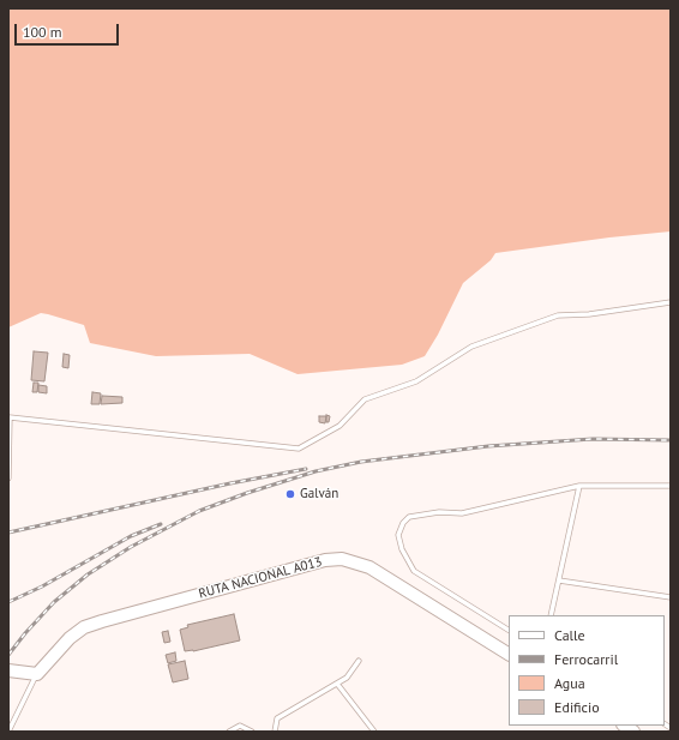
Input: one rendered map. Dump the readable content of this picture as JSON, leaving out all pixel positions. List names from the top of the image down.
{
  "streets": {
    "street": ["RUTA NACIONAL A013"]
  },
  "places": ["Galván"],
  "legend": [
    "Calle",
    "Ferrocarril",
    "Agua",
    "Edificio"
  ],
  "scale_bar": "100 m"
}
